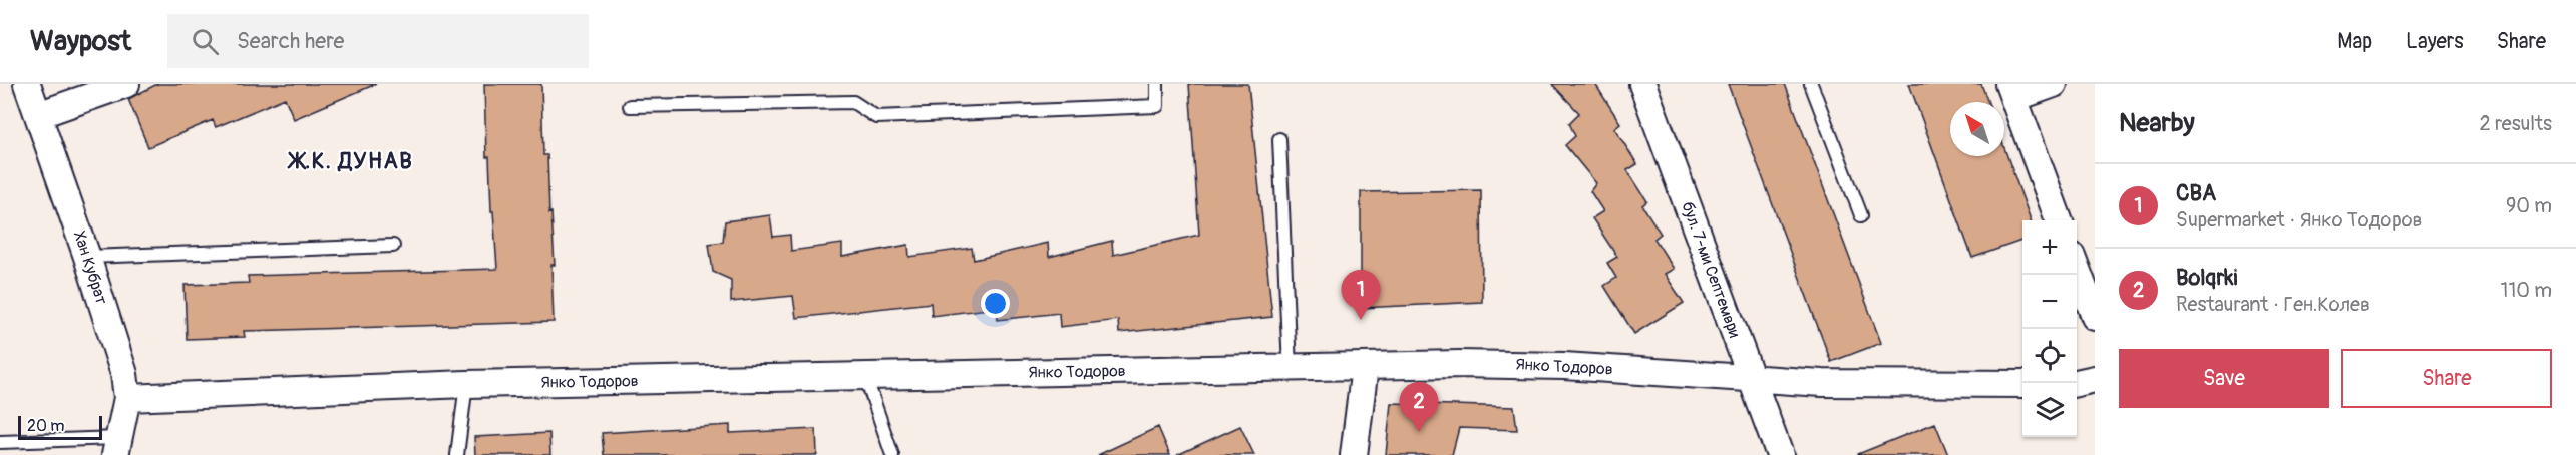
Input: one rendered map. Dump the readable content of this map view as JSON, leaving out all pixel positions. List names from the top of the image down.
{
  "streets": {
    "street": ["Хан Кубрат", "бул. 7-ми Септември", "Янко Тодоров"]
  },
  "crossings": [
    ["Хан Кубрат", "Янко Тодоров"],
    ["бул. 7-ми Септември", "Янко Тодоров"]
  ],
  "districts": ["Ж.К. ДУНАВ"],
  "scale_bar": "20 m",
  "north": "top left",
  "page": {
    "header": "Waypost",
    "search": "Search here",
    "nav": ["Map", "Layers", "Share"],
    "heading": ["Nearby", "2 results"],
    "list": [
      {
        "mark": "1",
        "name": "CBA",
        "note": "Supermarket · Янко Тодоров",
        "value": "90 m"
      },
      {
        "mark": "2",
        "name": "Bolqrki",
        "note": "Restaurant · Ген.Колев",
        "value": "110 m"
      }
    ],
    "map_buttons": ["+", "−"],
    "pins": ["1", "2"],
    "buttons": ["Save", "Share"],
    "scale": "20 m"
  }
}
